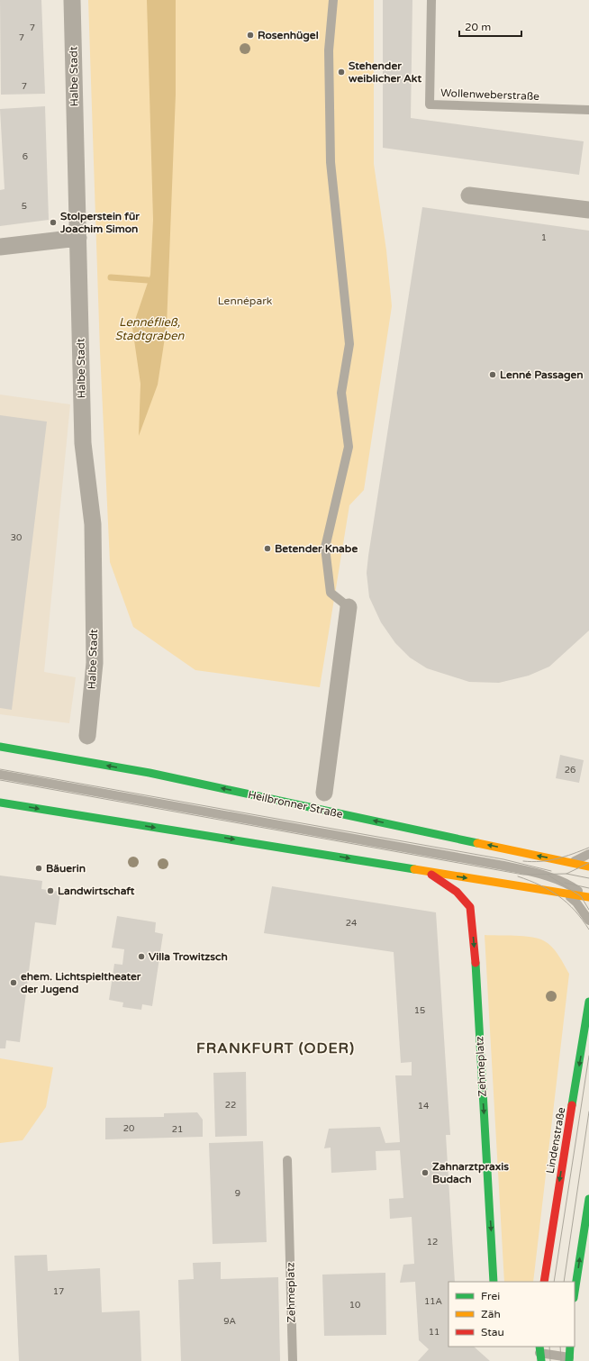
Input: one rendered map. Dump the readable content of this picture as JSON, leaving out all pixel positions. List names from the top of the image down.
{
  "streets": {
    "street": [
      "Halbe Stadt",
      "Heilbronner Straße",
      "Zehmeplatz",
      "Lindenstraße"
    ],
    "lane": ["Wollenweberstraße"]
  },
  "one_way": ["Zehmeplatz"],
  "districts": ["FRANKFURT (ODER)"],
  "water": ["Lennéfließ, Stadtgraben"],
  "parks": ["Lennépark"],
  "places": [
    "Rosenhügel",
    "Stehender weiblicher Akt",
    "Stolperstein für Joachim Simon",
    "Lenné Passagen",
    "Betender Knabe",
    "Bäuerin",
    "Landwirtschaft",
    "Villa Trowitzsch",
    "ehem. Lichtspieltheater der Jugend",
    "Zahnarztpraxis Budach"
  ],
  "house_numbers": [
    "7",
    "7",
    "7",
    "6",
    "5",
    "1",
    "30",
    "26",
    "24",
    "15",
    "22",
    "14",
    "20",
    "21",
    "9",
    "12",
    "17",
    "11A",
    "10",
    "9A",
    "11"
  ],
  "legend": ["Frei", "Zäh", "Stau"],
  "scale_bar": "20 m"
}
